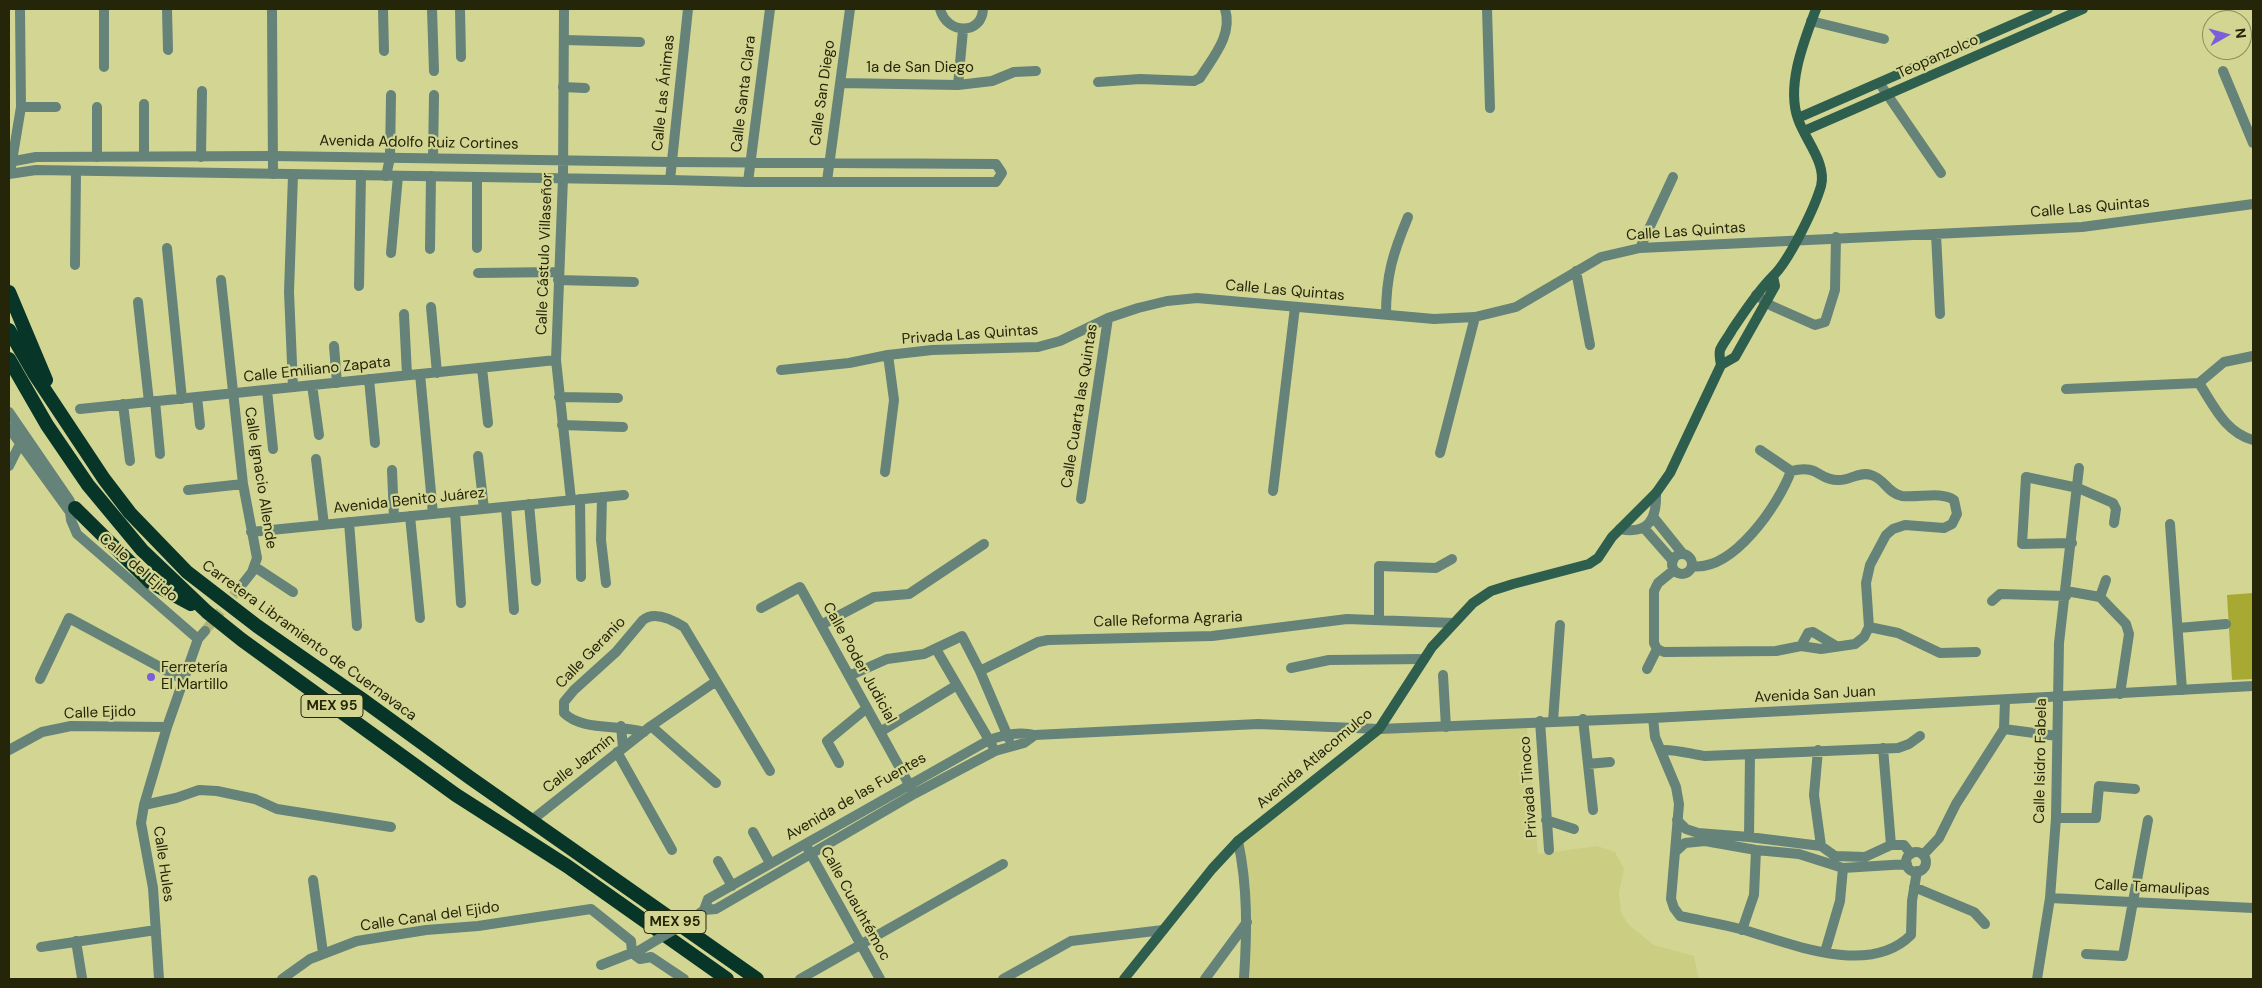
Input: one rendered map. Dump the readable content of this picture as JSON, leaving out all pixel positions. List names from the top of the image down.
{
  "streets": {
    "highway": ["Carretera Libramiento de Cuernavaca", "MEX 95"],
    "main road": ["Teopanzolco", "Avenida Atlacomulco"],
    "street": [
      "1a de San Diego",
      "Calle Las Ánimas",
      "Calle San Diego",
      "Calle Santa Clara",
      "Avenida Adolfo Ruiz Cortines",
      "Calle Las Quintas",
      "Calle Cástulo Villaseñor",
      "Privada Las Quintas",
      "Calle Emiliano Zapata",
      "Calle Cuarta las Quintas",
      "Calle Ignacio Allende",
      "Avenida Benito Juárez",
      "Calle del Ejido",
      "Calle Reforma Agraria",
      "Calle Geranio",
      "Calle Poder Judicial",
      "Avenida San Juan",
      "Calle Ejido",
      "Calle Isidro Fabela",
      "Calle Jazmín",
      "Privada Tinoco",
      "Avenida de las Fuentes",
      "Calle Hules",
      "Calle Tamaulipas",
      "Calle Cuauhtémoc",
      "Calle Canal del Ejido"
    ]
  },
  "crossings": [
    ["Teopanzolco", "Avenida Atlacomulco"],
    ["1a de San Diego", "Calle San Diego"],
    ["Calle Las Ánimas", "Avenida Adolfo Ruiz Cortines"],
    ["Calle San Diego", "Avenida Adolfo Ruiz Cortines"],
    ["Calle Santa Clara", "Avenida Adolfo Ruiz Cortines"],
    ["Avenida Adolfo Ruiz Cortines", "Calle Cástulo Villaseñor"],
    ["Calle Las Quintas", "Privada Las Quintas"],
    ["Calle Las Quintas", "Calle Cuarta las Quintas"],
    ["Calle Las Quintas", "Avenida Atlacomulco"],
    ["Calle Cástulo Villaseñor", "Calle Emiliano Zapata"],
    ["Calle Cástulo Villaseñor", "Avenida Benito Juárez"],
    ["Privada Las Quintas", "Calle Cuarta las Quintas"],
    ["Calle Emiliano Zapata", "Calle Ignacio Allende"],
    ["Calle Ignacio Allende", "Avenida Benito Juárez"],
    ["Calle del Ejido", "Calle Ejido"],
    ["Calle del Ejido", "Calle Hules"],
    ["Calle Reforma Agraria", "Avenida Atlacomulco"],
    ["Carretera Libramiento de Cuernavaca", "Calle Jazmín"],
    ["Calle Geranio", "Calle Jazmín"],
    ["Calle Poder Judicial", "Avenida de las Fuentes"],
    ["Avenida San Juan", "Avenida Atlacomulco"],
    ["Avenida San Juan", "Calle Isidro Fabela"],
    ["Avenida San Juan", "Privada Tinoco"],
    ["Avenida San Juan", "Avenida de las Fuentes"],
    ["Calle Ejido", "Calle Hules"],
    ["Avenida Atlacomulco", "Avenida de las Fuentes"],
    ["Calle Isidro Fabela", "Calle Tamaulipas"],
    ["Avenida de las Fuentes", "Calle Cuauhtémoc"],
    ["Avenida de las Fuentes", "Calle Canal del Ejido"]
  ],
  "places": ["Ferretería El Martillo"],
  "north": "right"
}
